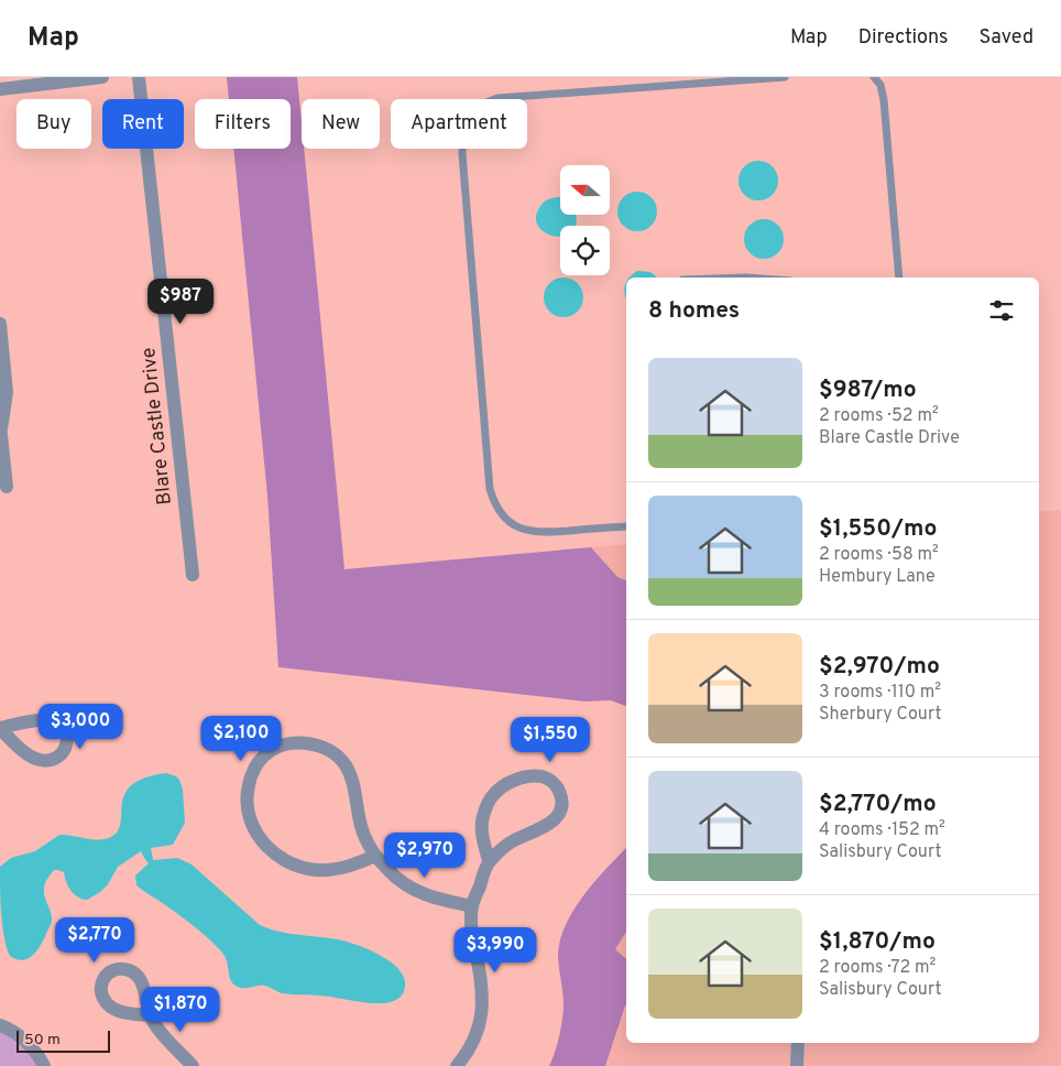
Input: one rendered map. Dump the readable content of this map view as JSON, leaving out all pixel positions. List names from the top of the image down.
{
  "streets": {
    "street": ["Blare Castle Drive"]
  },
  "scale_bar": "50 m",
  "north": "left",
  "page": {
    "header": "Map",
    "nav": ["Map", "Directions", "Saved"],
    "chip": [
      "Buy",
      "Rent",
      "Filters",
      "New",
      "Apartment"
    ],
    "heading": "8 homes",
    "price": [
      "$987",
      "$3,000",
      "$2,100",
      "$1,550",
      "$2,970",
      "$2,770",
      "$3,990",
      "$1,870"
    ],
    "list": [
      {
        "name": "$987/mo",
        "note": "2 rooms · 52 m² · Blare Castle Drive"
      },
      {
        "name": "$1,550/mo",
        "note": "2 rooms · 58 m² · Hembury Lane"
      },
      {
        "name": "$2,970/mo",
        "note": "3 rooms · 110 m² · Sherbury Court"
      },
      {
        "name": "$2,770/mo",
        "note": "4 rooms · 152 m² · Salisbury Court"
      },
      {
        "name": "$1,870/mo",
        "note": "2 rooms · 72 m² · Salisbury Court"
      }
    ],
    "scale": "50 m"
  }
}
